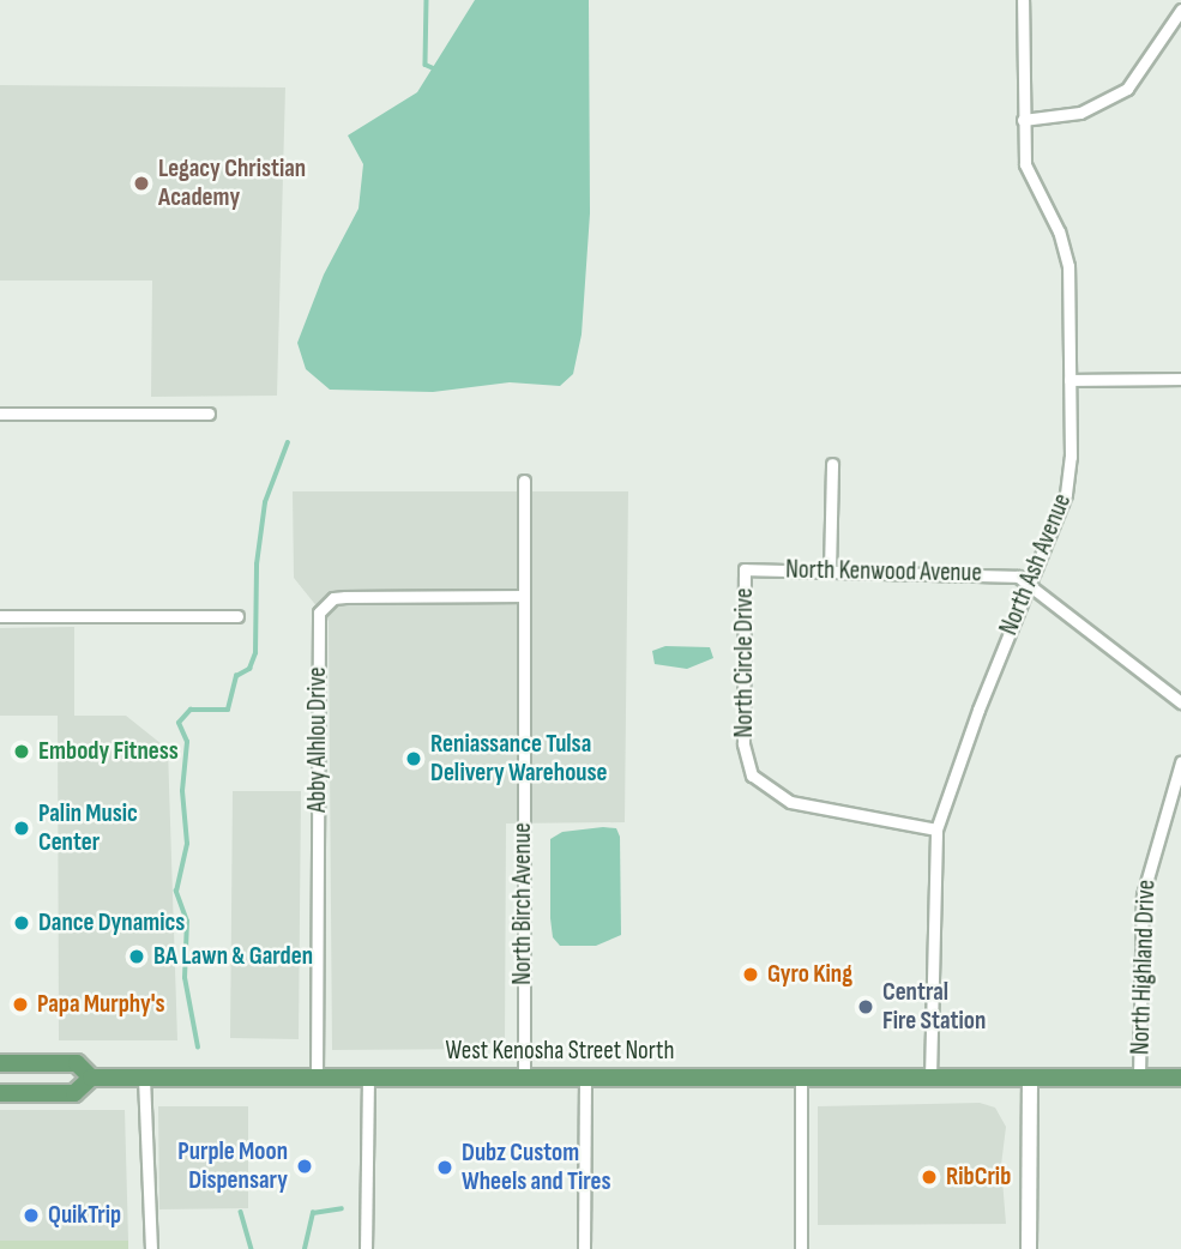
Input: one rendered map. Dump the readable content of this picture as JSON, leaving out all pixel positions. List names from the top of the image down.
{
  "streets": {
    "main road": ["West Kenosha Street North"],
    "street": [
      "North Ash Avenue",
      "North Kenwood Avenue",
      "North Circle Drive",
      "Abby Alhlou Drive",
      "North Birch Avenue",
      "North Highland Drive"
    ]
  },
  "crossings": [
    ["North Ash Avenue", "North Kenwood Avenue"],
    ["North Ash Avenue", "North Circle Drive"],
    ["North Ash Avenue", "West Kenosha Street North"],
    ["North Kenwood Avenue", "North Circle Drive"],
    ["Abby Alhlou Drive", "North Birch Avenue"],
    ["Abby Alhlou Drive", "West Kenosha Street North"],
    ["North Birch Avenue", "West Kenosha Street North"],
    ["North Highland Drive", "West Kenosha Street North"]
  ],
  "places": [
    "Legacy Christian Academy",
    "Embody Fitness",
    "Reniassance Tulsa Delivery Warehouse",
    "Palin Music Center",
    "Dance Dynamics",
    "BA Lawn & Garden",
    "Gyro King",
    "Papa Murphy's",
    "Central Fire Station",
    "Purple Moon Dispensary",
    "Dubz Custom Wheels and Tires",
    "RibCrib",
    "QuikTrip"
  ]
}
